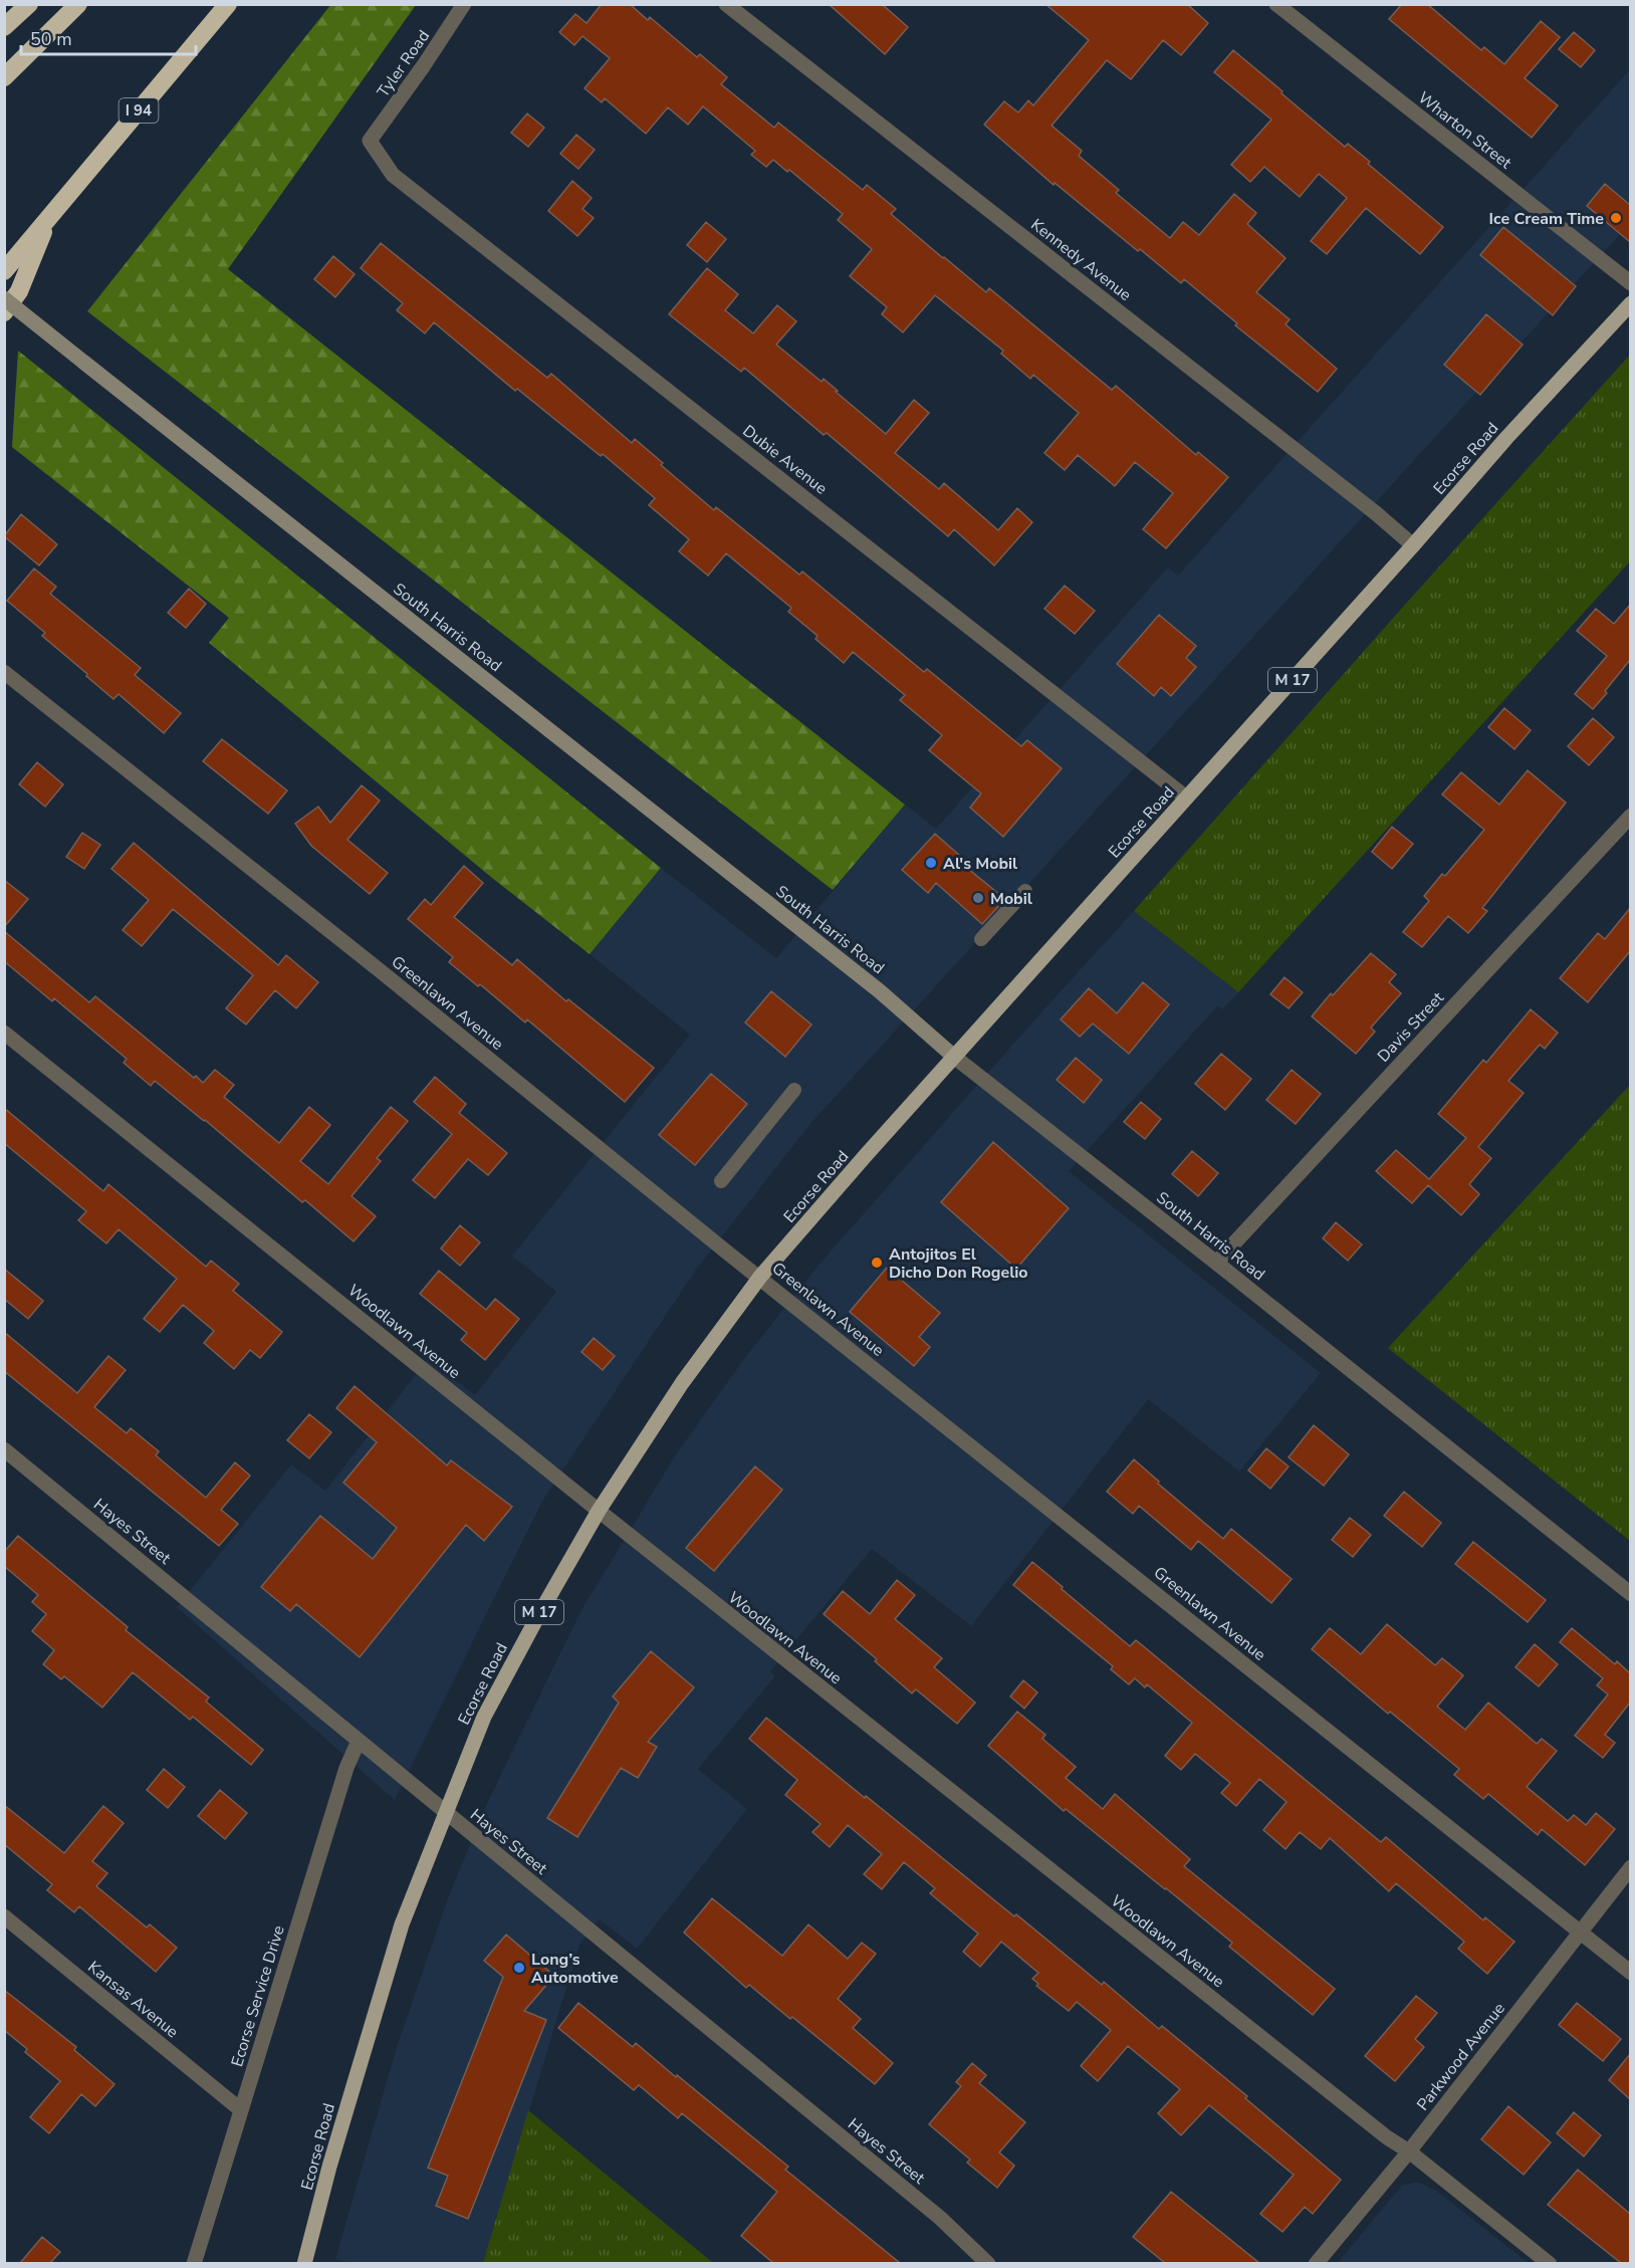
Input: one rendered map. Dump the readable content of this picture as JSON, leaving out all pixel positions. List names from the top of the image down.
{
  "streets": {
    "highway": ["I 94"],
    "main road": ["Ecorse Road", "South Harris Road", "M 17"],
    "street": [
      "Tyler Road",
      "Wharton Street",
      "Kennedy Avenue",
      "Dubie Avenue",
      "Greenlawn Avenue",
      "Davis Street",
      "Woodlawn Avenue",
      "Hayes Street",
      "Ecorse Service Drive",
      "Kansas Avenue",
      "Parkwood Avenue"
    ]
  },
  "crossings": [
    ["Tyler Road", "Dubie Avenue"],
    ["Kennedy Avenue", "Ecorse Road"],
    ["Ecorse Road", "Dubie Avenue"],
    ["Ecorse Road", "South Harris Road"],
    ["Ecorse Road", "Greenlawn Avenue"],
    ["Ecorse Road", "Woodlawn Avenue"],
    ["Ecorse Road", "Hayes Street"],
    ["South Harris Road", "Davis Street"],
    ["Greenlawn Avenue", "Parkwood Avenue"],
    ["Woodlawn Avenue", "Parkwood Avenue"],
    ["Hayes Street", "Ecorse Service Drive"],
    ["Ecorse Service Drive", "Kansas Avenue"]
  ],
  "places": [
    "Ice Cream Time",
    "Al's Mobil",
    "Mobil",
    "Antojitos El Dicho Don Rogelio",
    "Long’s Automotive"
  ],
  "scale_bar": "50 m"
}
